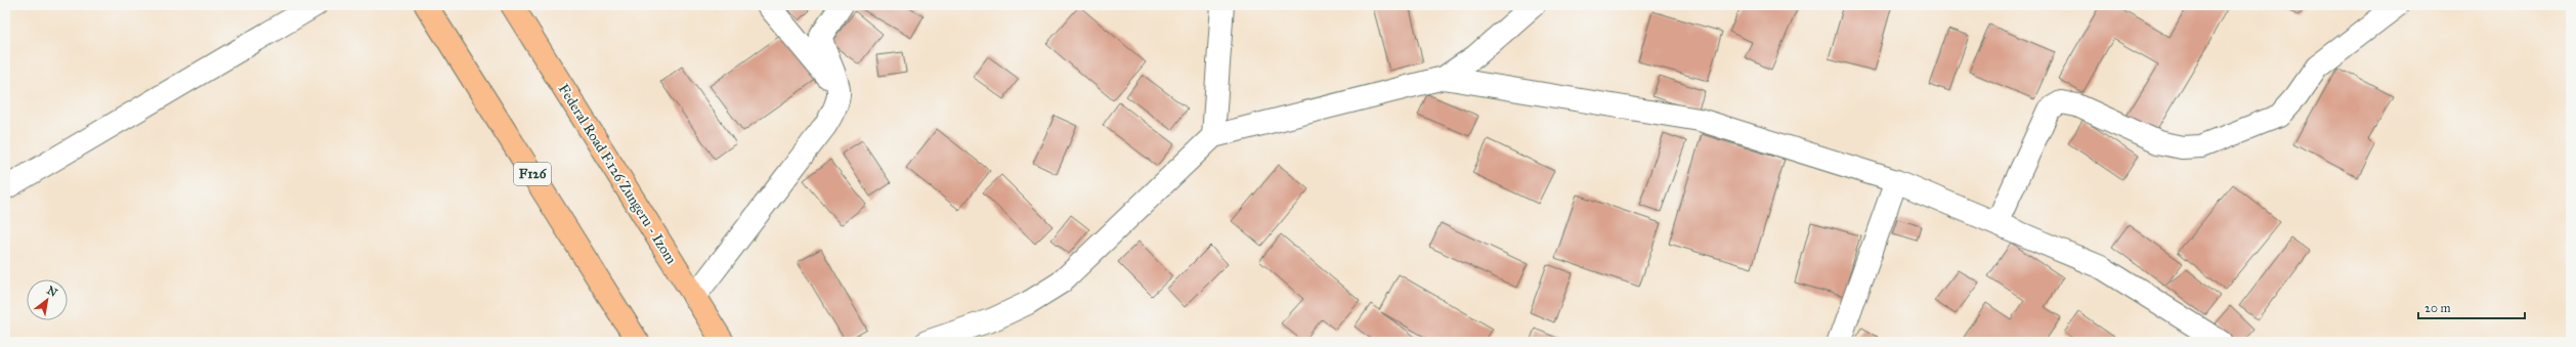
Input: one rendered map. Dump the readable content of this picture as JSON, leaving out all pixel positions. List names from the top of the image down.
{
  "streets": {
    "main road": ["F126", "Federal Road F.126 Zungeru - Izom"]
  },
  "scale_bar": "20 m",
  "north": "top right"
}
